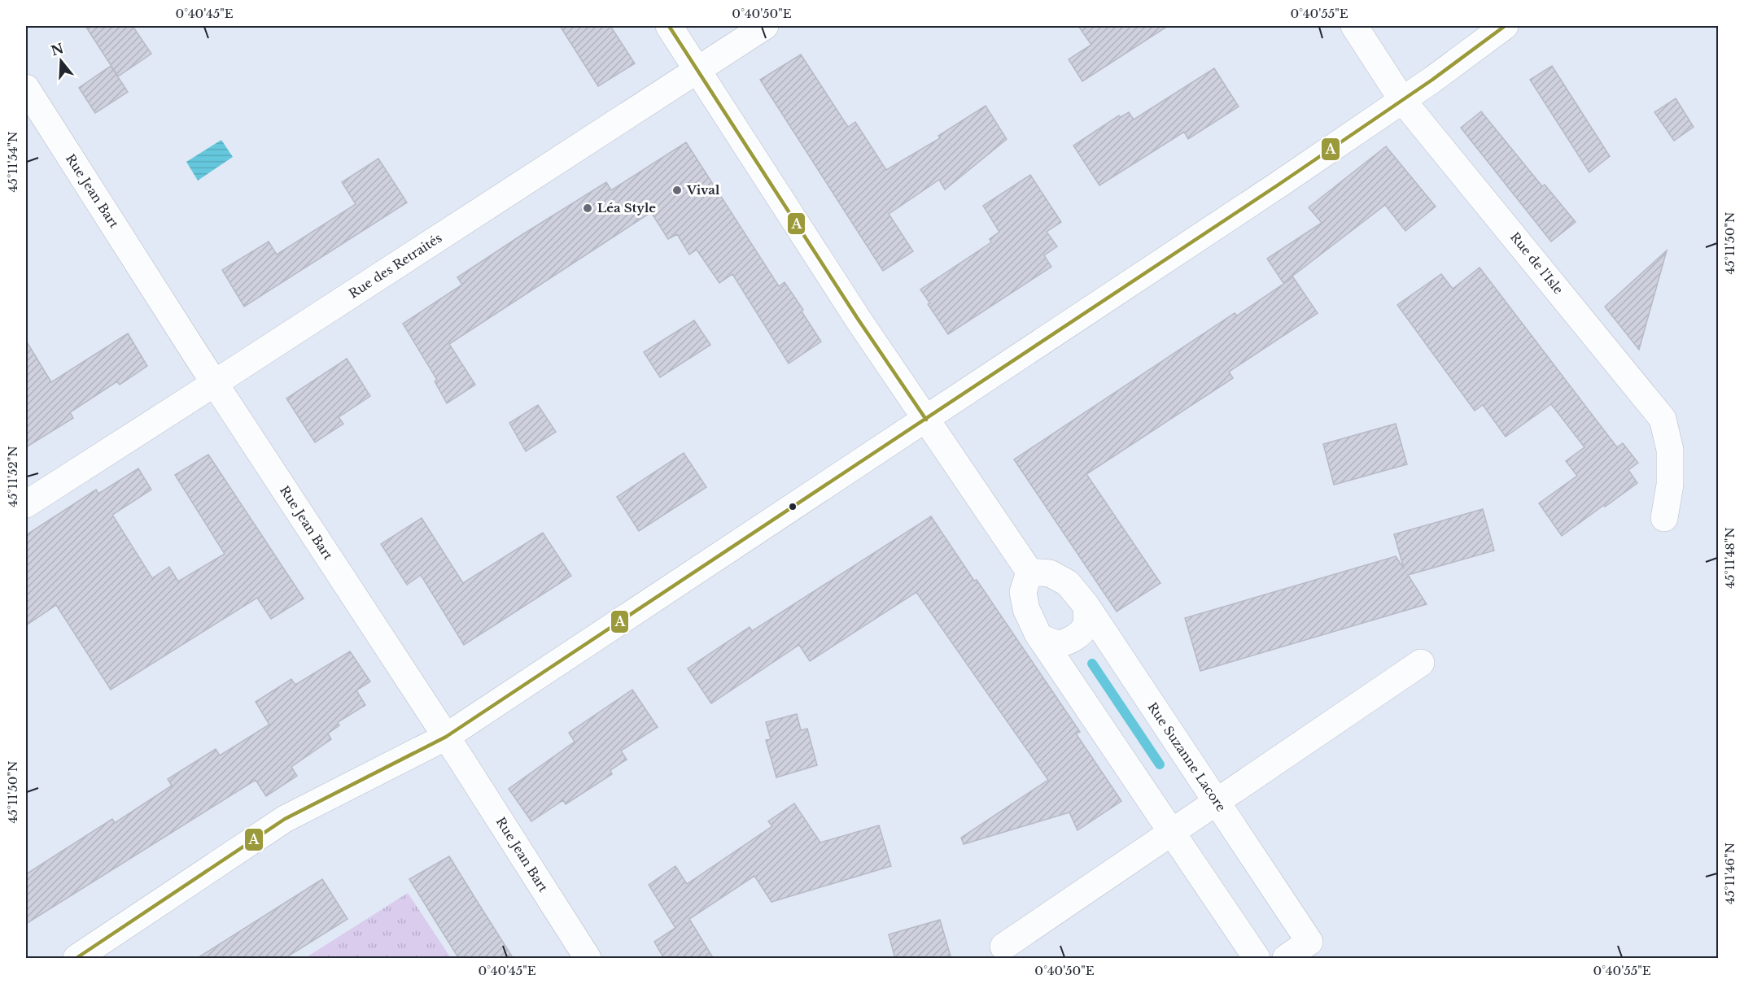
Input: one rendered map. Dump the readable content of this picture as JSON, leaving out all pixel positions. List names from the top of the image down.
{
  "streets": {
    "street": [
      "Rue Jean Bart",
      "Rue de l'Isle",
      "Rue des Retraités",
      "Rue Suzanne Lacore"
    ]
  },
  "crossings": [
    ["Rue Jean Bart", "Rue des Retraités"]
  ],
  "places": ["Vival", "Léa Style"],
  "lines": ["transit line A"],
  "north": "top",
  "coordinates": [
    "0°40'45\"E",
    "0°40'50\"E",
    "0°40'55\"E",
    "45°11'54\"N",
    "45°11'50\"N",
    "45°11'52\"N",
    "45°11'48\"N",
    "45°11'46\"N"
  ]
}
